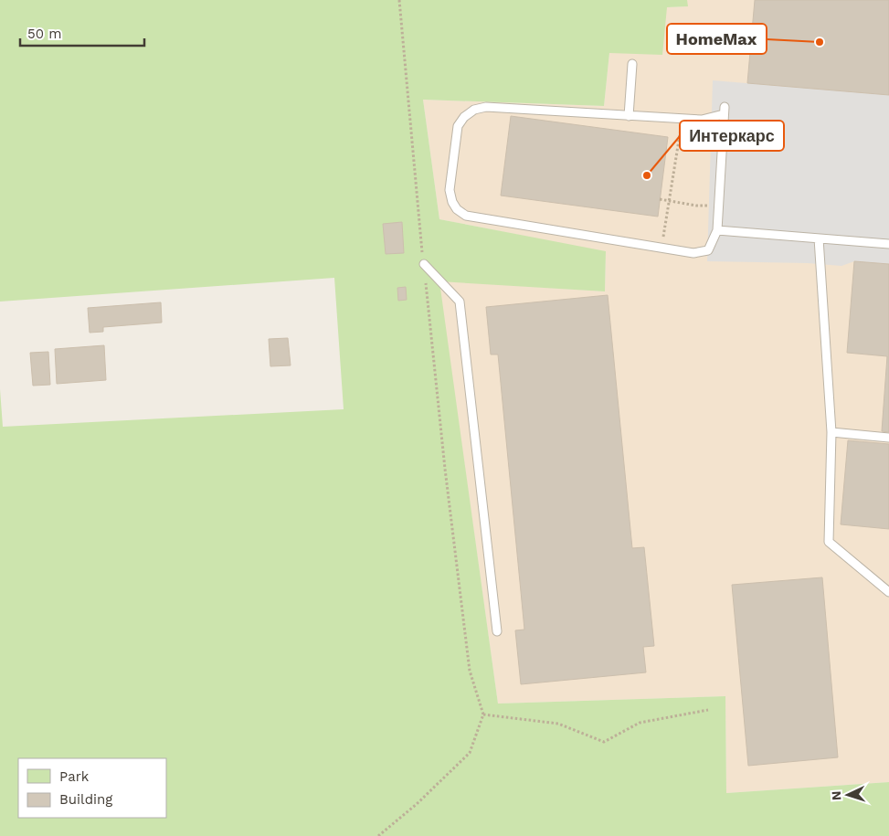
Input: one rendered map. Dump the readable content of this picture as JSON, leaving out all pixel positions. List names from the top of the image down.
{
  "places": ["HomeMax", "Интеркарс"],
  "legend": ["Park", "Building"],
  "scale_bar": "50 m",
  "north": "left"
}
